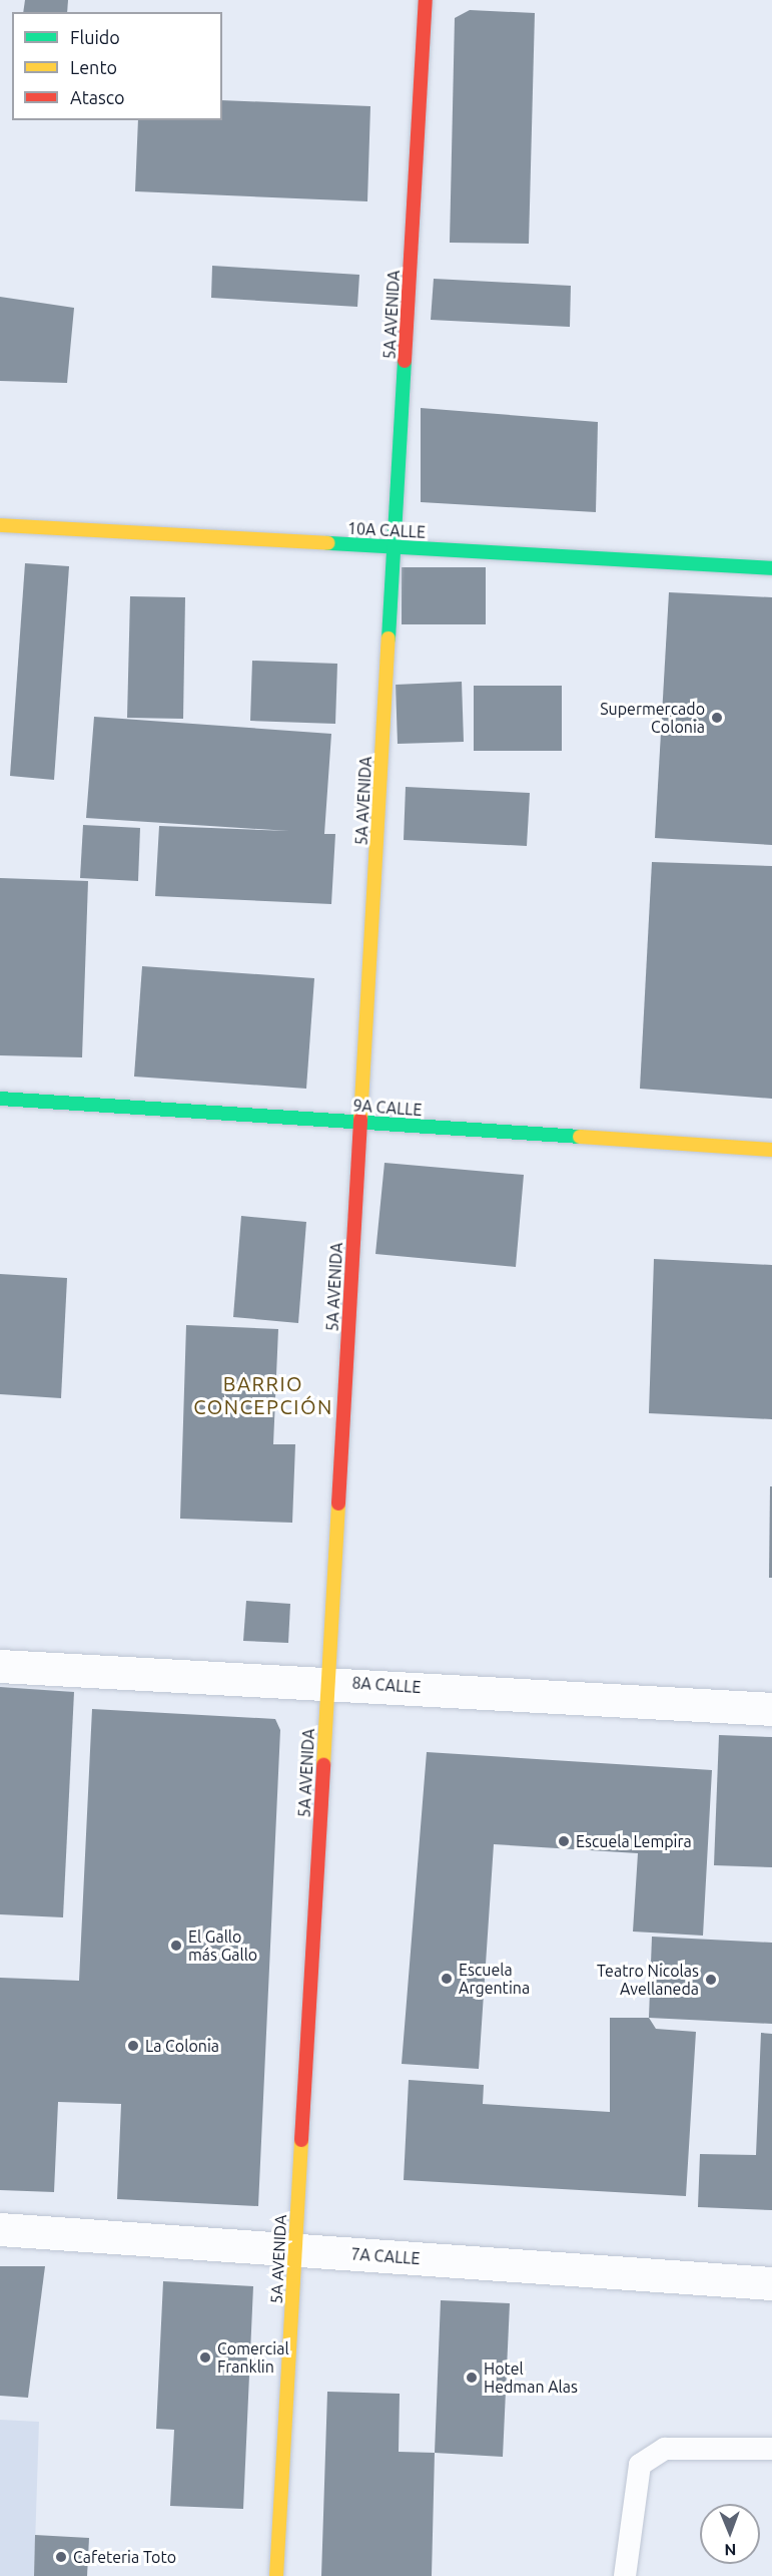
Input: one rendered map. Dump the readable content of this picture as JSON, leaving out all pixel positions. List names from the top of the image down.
{
  "streets": {
    "street": [
      "5A AVENIDA",
      "10A CALLE",
      "9A CALLE",
      "8A CALLE",
      "7A CALLE"
    ]
  },
  "crossings": [
    ["5A AVENIDA", "10A CALLE"],
    ["5A AVENIDA", "9A CALLE"],
    ["5A AVENIDA", "8A CALLE"],
    ["5A AVENIDA", "7A CALLE"]
  ],
  "districts": ["BARRIO CONCEPCIÓN"],
  "places": [
    "Supermercado Colonia",
    "Escuela Lempira",
    "El Gallo más Gallo",
    "Escuela Argentina",
    "Teatro Nicolas Avellaneda",
    "La Colonia",
    "Comercial Franklin",
    "Hotel Hedman Alas",
    "Cafeteria Toto"
  ],
  "legend": ["Fluido", "Lento", "Atasco"],
  "north": "bottom"
}
